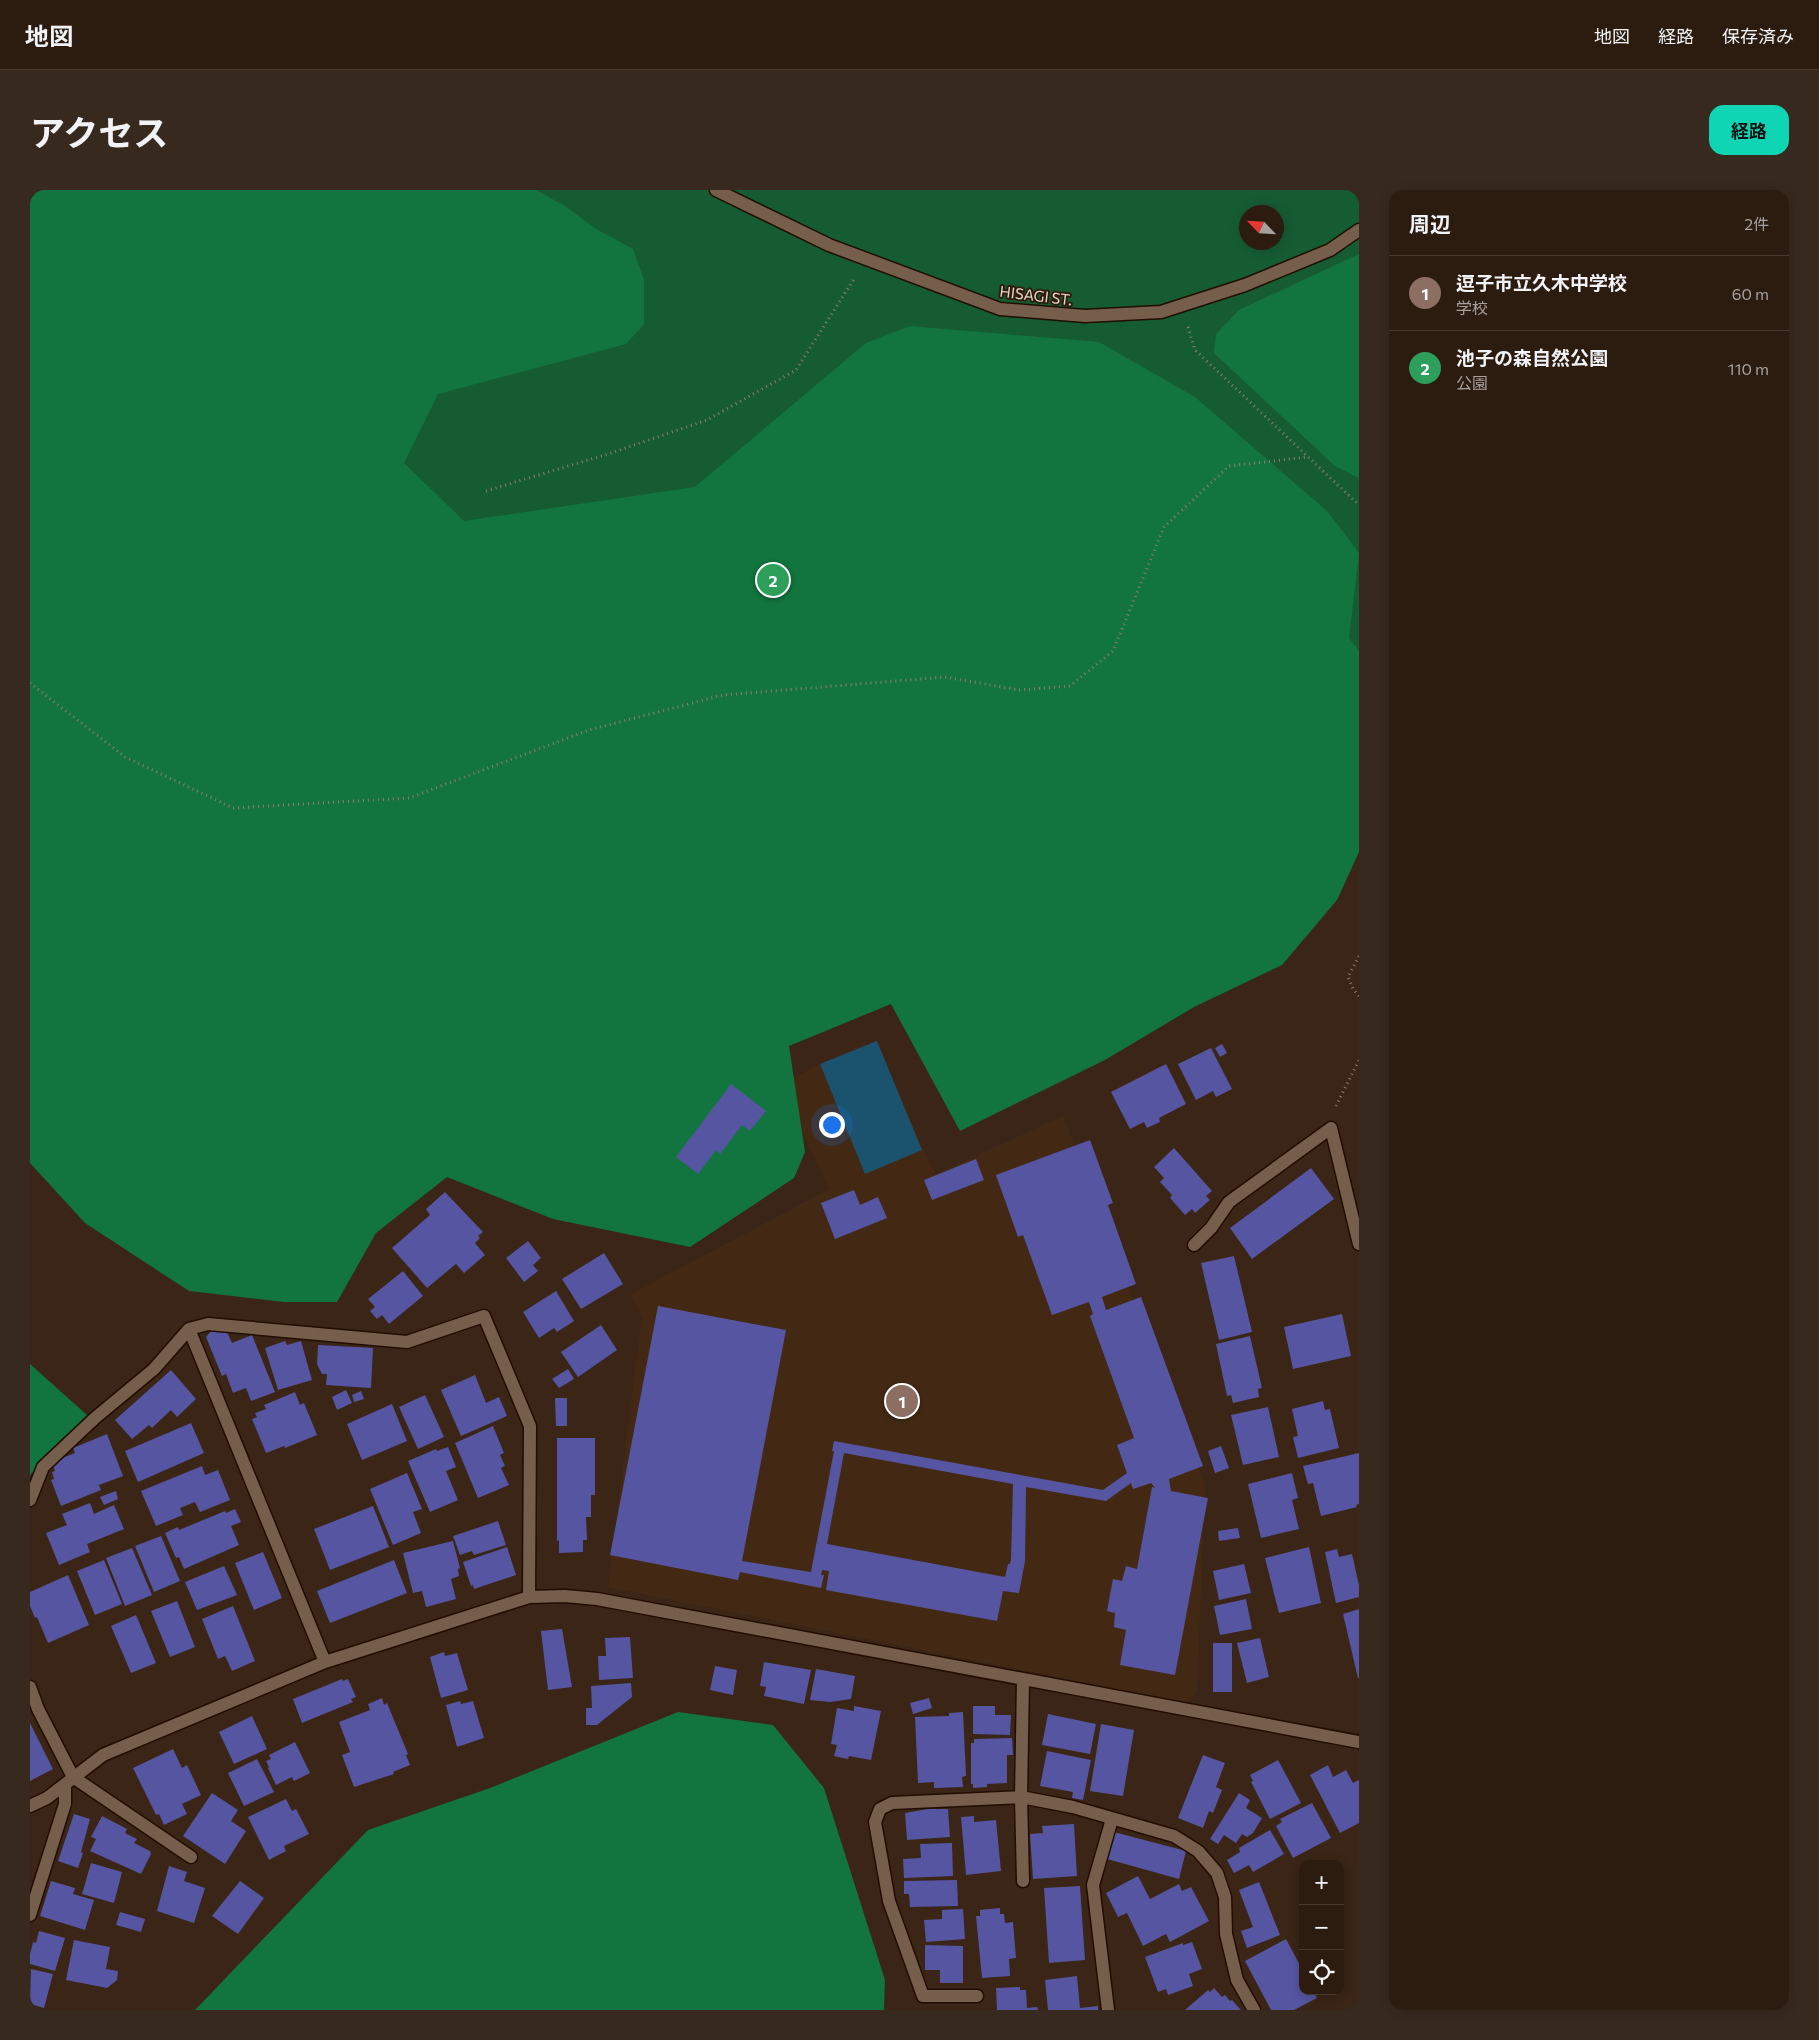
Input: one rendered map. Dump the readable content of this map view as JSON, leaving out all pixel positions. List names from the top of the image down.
{
  "streets": {
    "street": ["HISAGI ST."]
  },
  "north": "top left",
  "page": {
    "header": "地図",
    "nav": ["地図", "経路", "保存済み"],
    "title": "アクセス",
    "buttons": "経路",
    "heading": ["周辺", "2件"],
    "list": [
      {
        "mark": "1",
        "name": "逗子市立久木中学校",
        "note": "学校",
        "value": "60 m"
      },
      {
        "mark": "2",
        "name": "池子の森自然公園",
        "note": "公園",
        "value": "110 m"
      }
    ],
    "pins": ["2", "1"],
    "map_buttons": ["+", "−"]
  }
}
